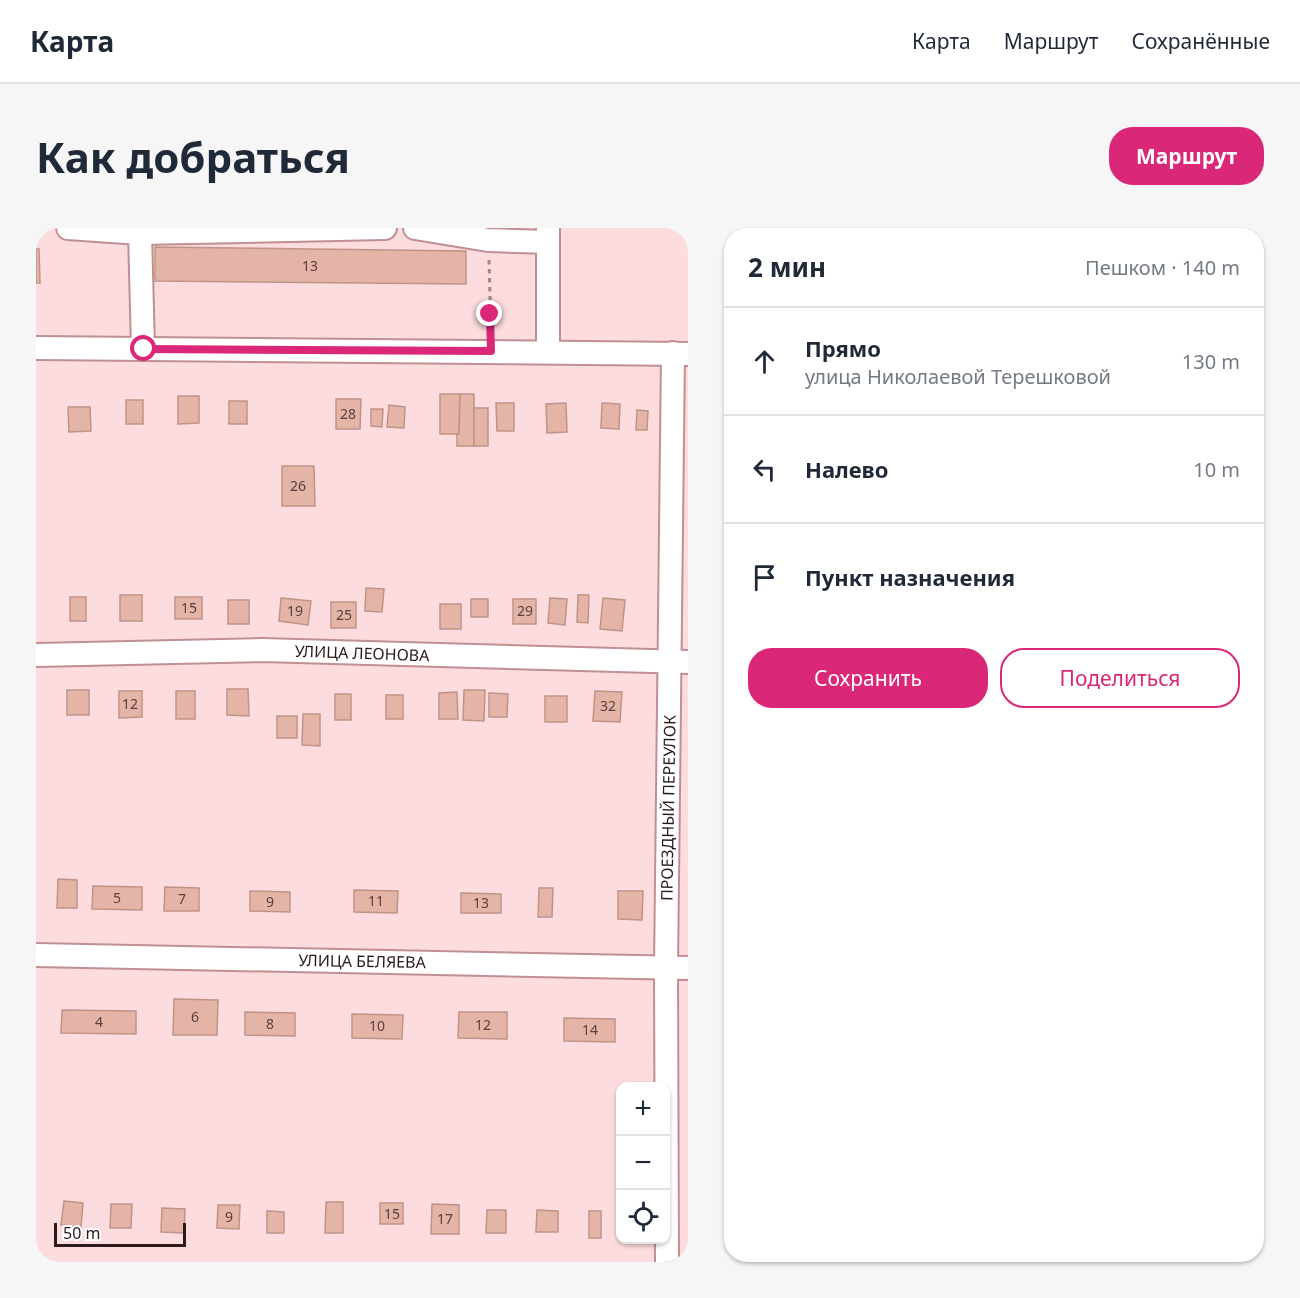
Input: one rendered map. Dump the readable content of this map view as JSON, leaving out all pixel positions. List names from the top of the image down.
{
  "streets": {
    "street": ["УЛИЦА ЛЕОНОВА", "ПРОЕЗДНЫЙ ПЕРЕУЛОК", "УЛИЦА БЕЛЯЕВА"]
  },
  "crossings": [
    ["УЛИЦА ЛЕОНОВА", "ПРОЕЗДНЫЙ ПЕРЕУЛОК"],
    ["ПРОЕЗДНЫЙ ПЕРЕУЛОК", "УЛИЦА БЕЛЯЕВА"]
  ],
  "house_numbers": [
    "13",
    "28",
    "26",
    "15",
    "19",
    "29",
    "25",
    "12",
    "32",
    "5",
    "7",
    "11",
    "9",
    "13",
    "6",
    "4",
    "8",
    "12",
    "10",
    "14",
    "15",
    "9",
    "17"
  ],
  "scale_bar": "50 m",
  "page": {
    "header": "Карта",
    "nav": ["Карта", "Маршрут", "Сохранённые"],
    "buttons": [
      "Маршрут",
      ["Сохранить", "Поделиться"]
    ],
    "title": "Как добраться",
    "heading": ["2 мин", "Пешком · 140 m"],
    "list": [
      ["Прямо", "улица Николаевой Терешковой", "130 m"],
      ["Налево", "10 m"],
      "Пункт назначения"
    ],
    "map_buttons": ["+", "−"],
    "scale": "50 m"
  }
}
